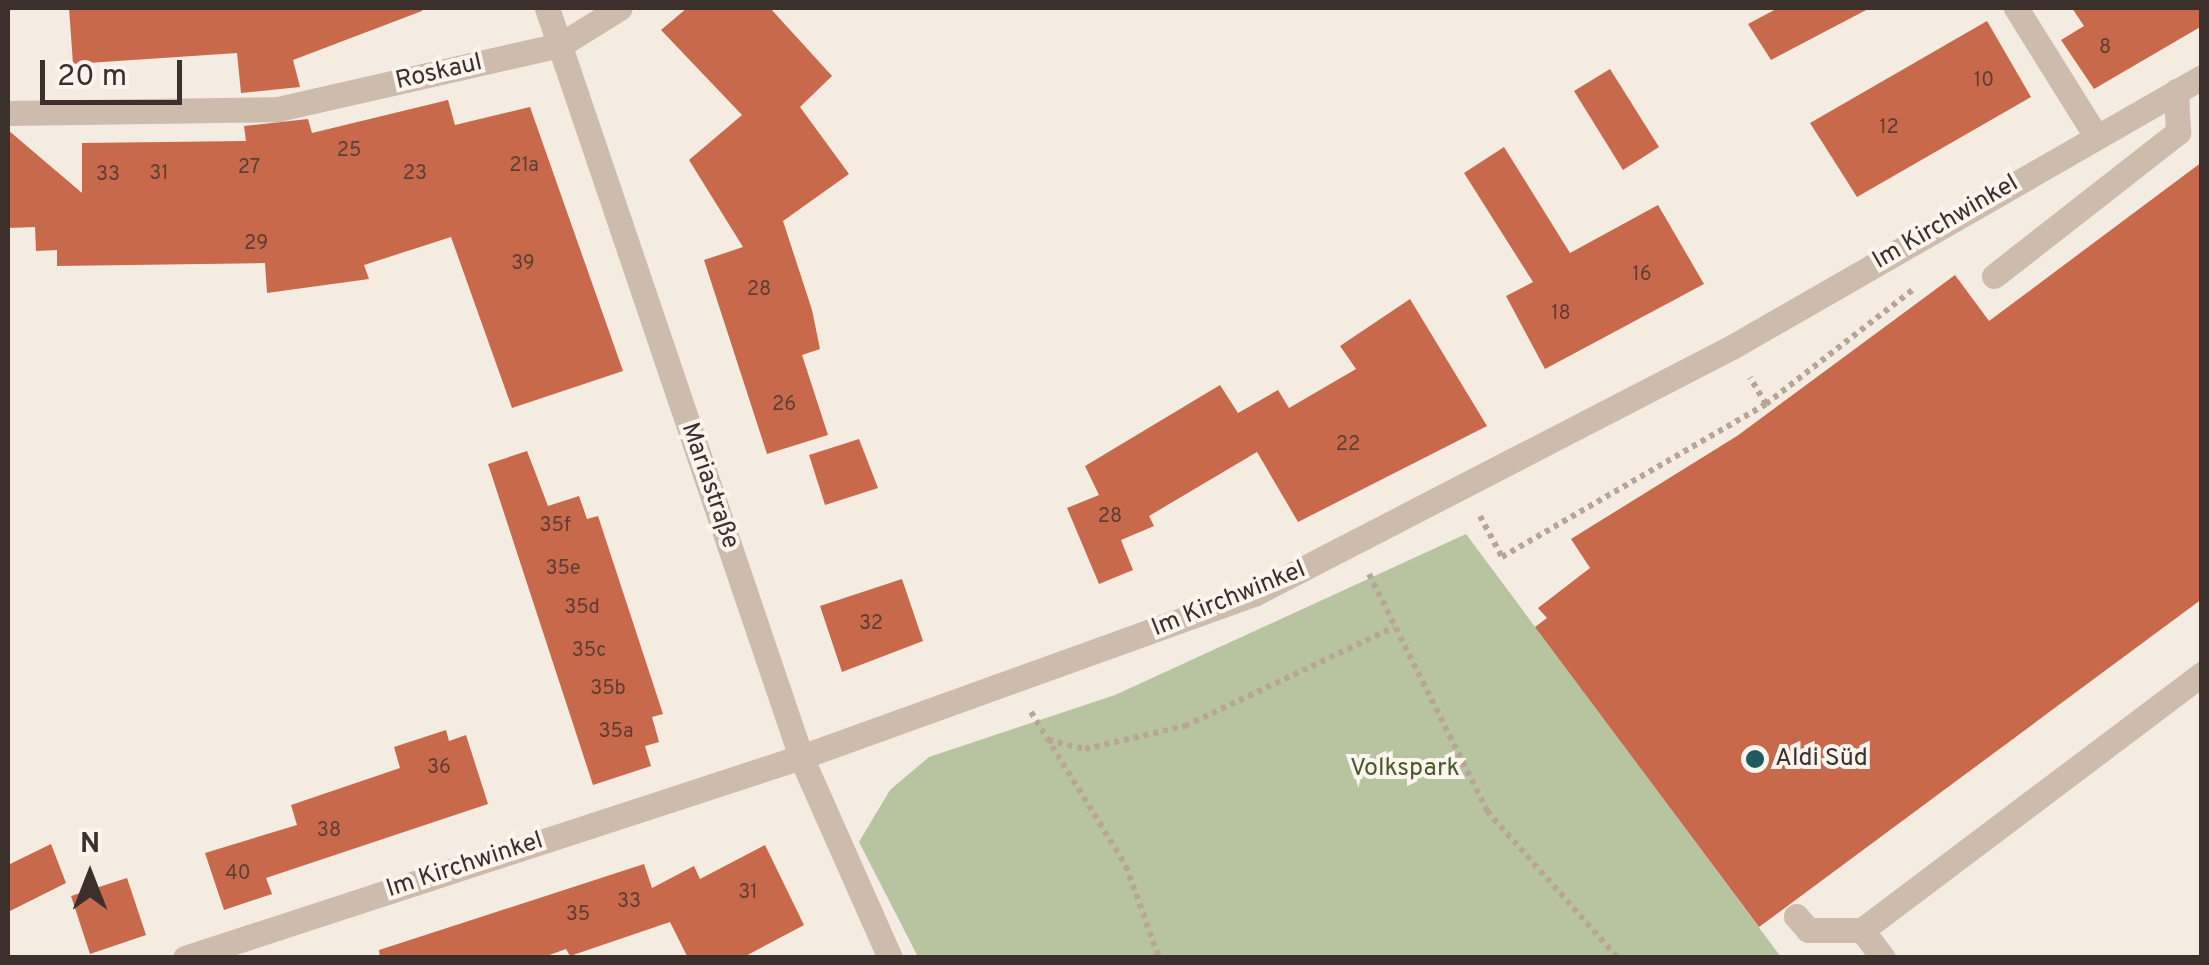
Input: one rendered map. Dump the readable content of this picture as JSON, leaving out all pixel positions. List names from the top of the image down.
{
  "streets": {
    "street": ["Roskaul", "Im Kirchwinkel", "Mariastraße"]
  },
  "crossings": [
    ["Roskaul", "Mariastraße"],
    ["Im Kirchwinkel", "Mariastraße"]
  ],
  "parks": ["Volkspark"],
  "places": ["Aldi Süd"],
  "house_numbers": [
    "8",
    "10",
    "12",
    "25",
    "21a",
    "27",
    "31",
    "23",
    "33",
    "29",
    "39",
    "16",
    "28",
    "18",
    "26",
    "22",
    "28",
    "35f",
    "35e",
    "35d",
    "32",
    "35c",
    "35b",
    "35a",
    "36",
    "38",
    "40",
    "31",
    "33",
    "35"
  ],
  "scale_bar": "20 m",
  "north": "top"
}
